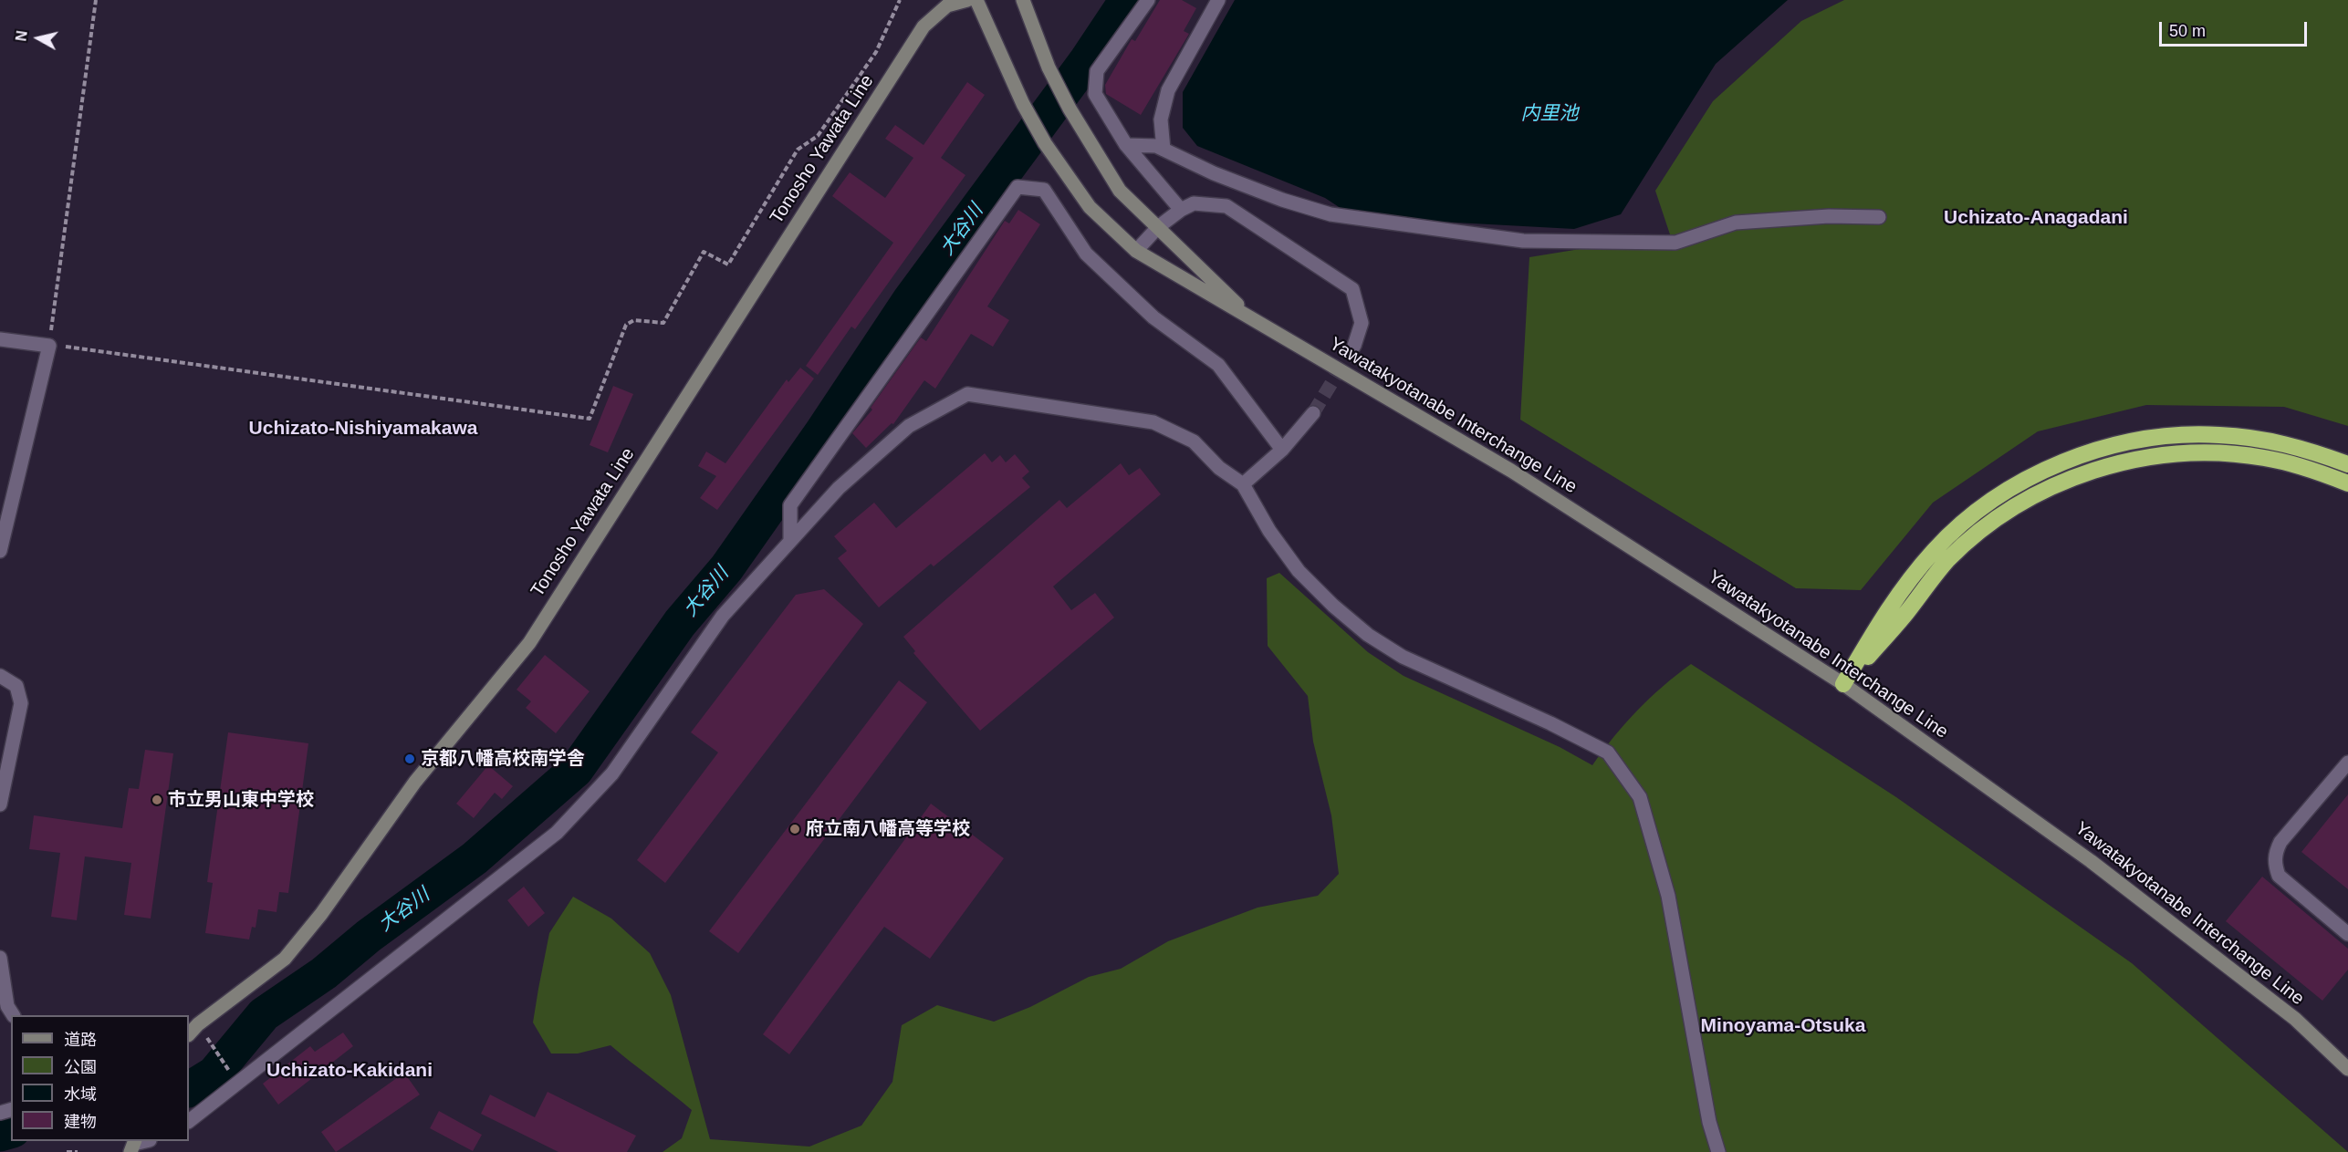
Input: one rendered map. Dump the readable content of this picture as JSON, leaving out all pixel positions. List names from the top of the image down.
{
  "streets": {
    "main road": ["Tonosho Yawata Line", "Yawatakyotanabe Interchange Line"]
  },
  "districts": [
    "Uchizato-Anagadani",
    "Uchizato-Nishiyamakawa",
    "Minoyama-Otsuka",
    "Uchizato-Kakidani"
  ],
  "water": ["内里池", "大谷川"],
  "places": ["京都八幡高校南学舎", "市立男山東中学校", "府立南八幡高等学校"],
  "legend": [
    "道路",
    "公園",
    "水域",
    "建物"
  ],
  "scale_bar": "50 m",
  "north": "left"
}
